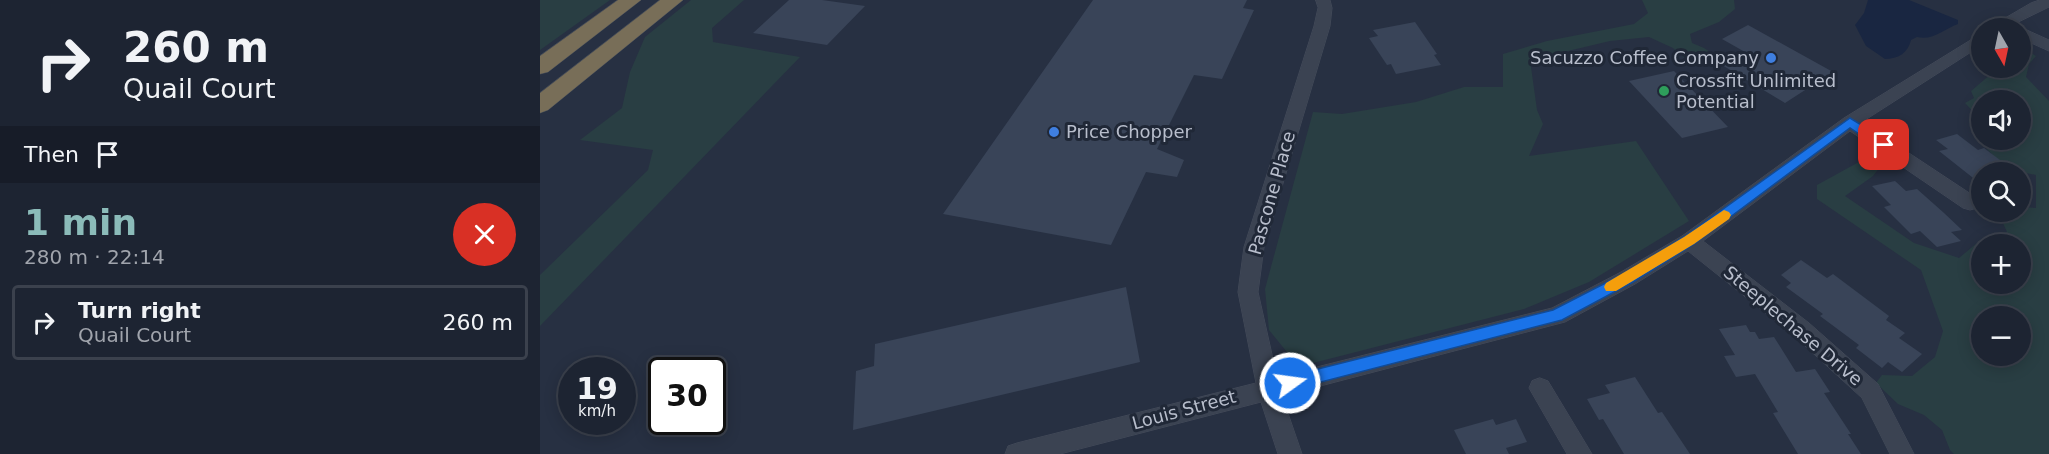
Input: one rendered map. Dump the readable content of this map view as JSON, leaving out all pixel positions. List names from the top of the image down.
{
  "streets": {
    "street": ["Pascone Place", "Steeplechase Drive", "Louis Street"]
  },
  "crossings": [
    ["Pascone Place", "Louis Street"],
    ["Steeplechase Drive", "Louis Street"]
  ],
  "places": ["Sacuzzo Coffee Company", "Crossfit Unlimited Potential", "Price Chopper"],
  "north": "bottom",
  "page": {
    "turn": ["260 m", "Quail Court"],
    "map_buttons": ["+", "−"],
    "then": "Then",
    "heading": ["1 min", "280 m · 22:14"],
    "list": [
      {
        "name": "Turn right",
        "note": "Quail Court",
        "value": "260 m"
      }
    ],
    "speed": "19 km/h",
    "limit": "30"
  }
}
